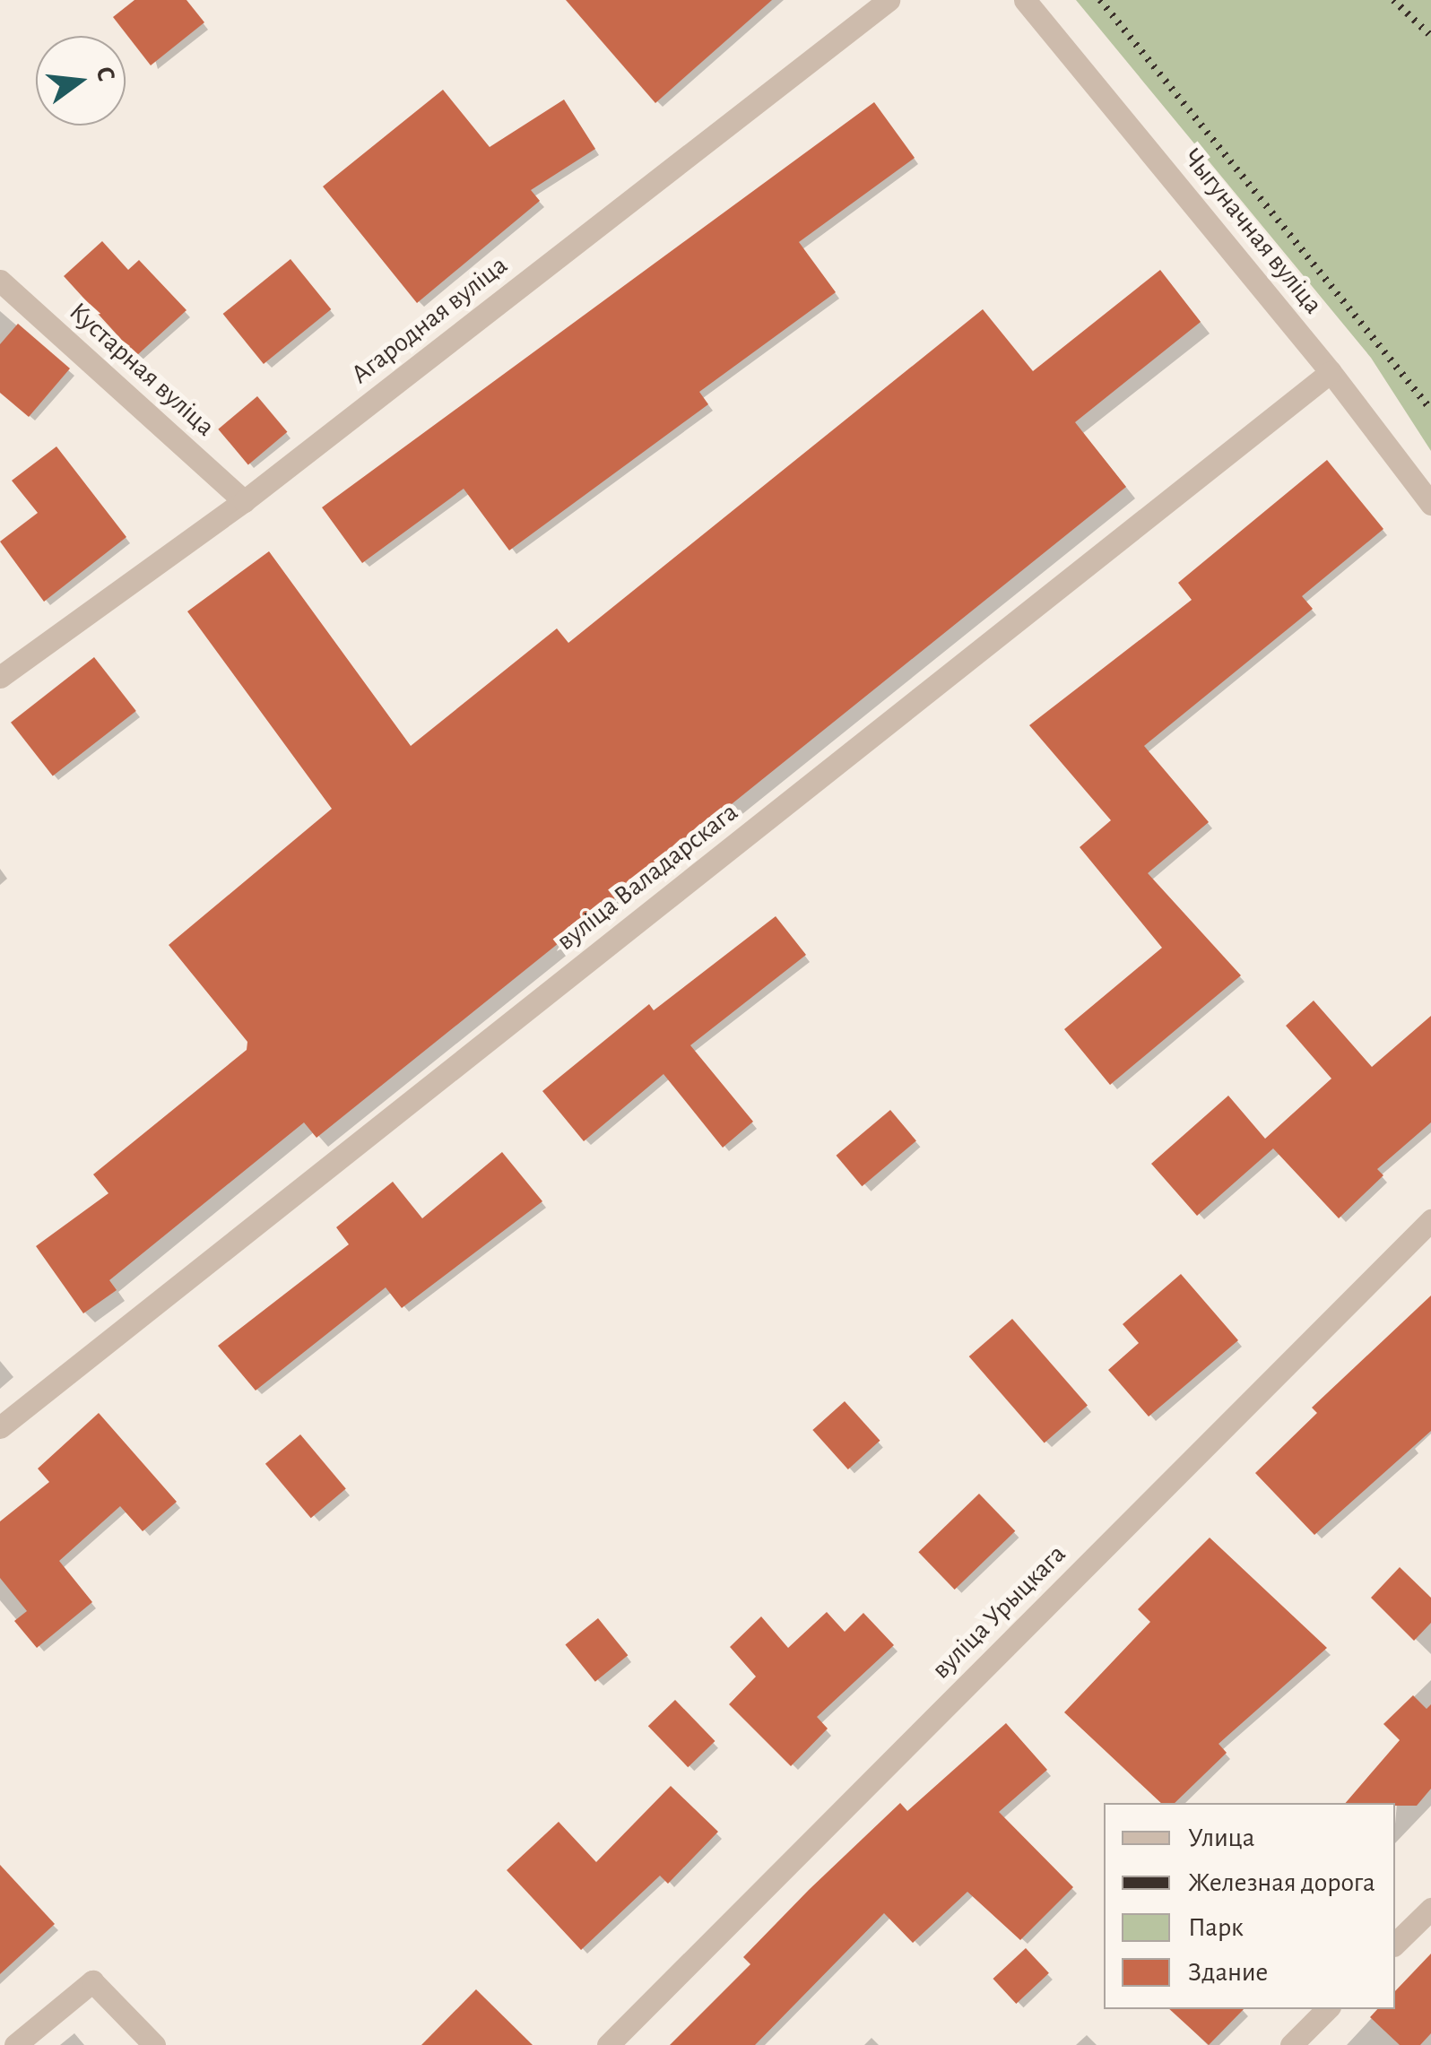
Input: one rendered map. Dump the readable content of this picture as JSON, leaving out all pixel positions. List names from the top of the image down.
{
  "streets": {
    "street": [
      "Чыгуначная вуліца",
      "Агародная вуліца",
      "Кустарная вуліца",
      "вуліца Валадарскага",
      "вуліца Урыцкага"
    ]
  },
  "crossings": [
    ["Чыгуначная вуліца", "вуліца Валадарскага"],
    ["Агародная вуліца", "Кустарная вуліца"]
  ],
  "legend": [
    "Улица",
    "Железная дорога",
    "Парк",
    "Здание"
  ],
  "north": "right"
}
